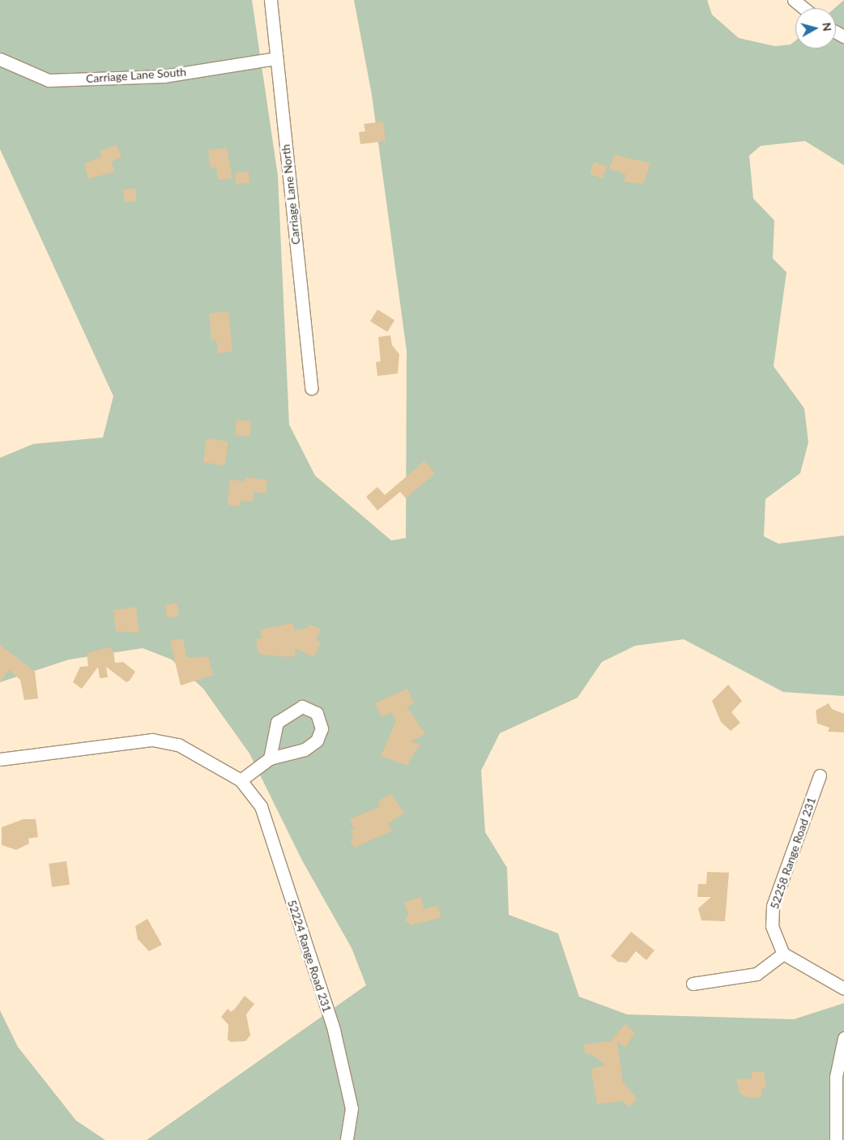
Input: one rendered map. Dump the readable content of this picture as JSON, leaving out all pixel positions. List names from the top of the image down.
{
  "streets": {
    "street": [
      "Carriage Lane South",
      "Carriage Lane North",
      "52258 Range Road 231",
      "52224 Range Road 231"
    ]
  },
  "crossings": [
    ["Carriage Lane South", "Carriage Lane North"]
  ],
  "north": "right"
}
